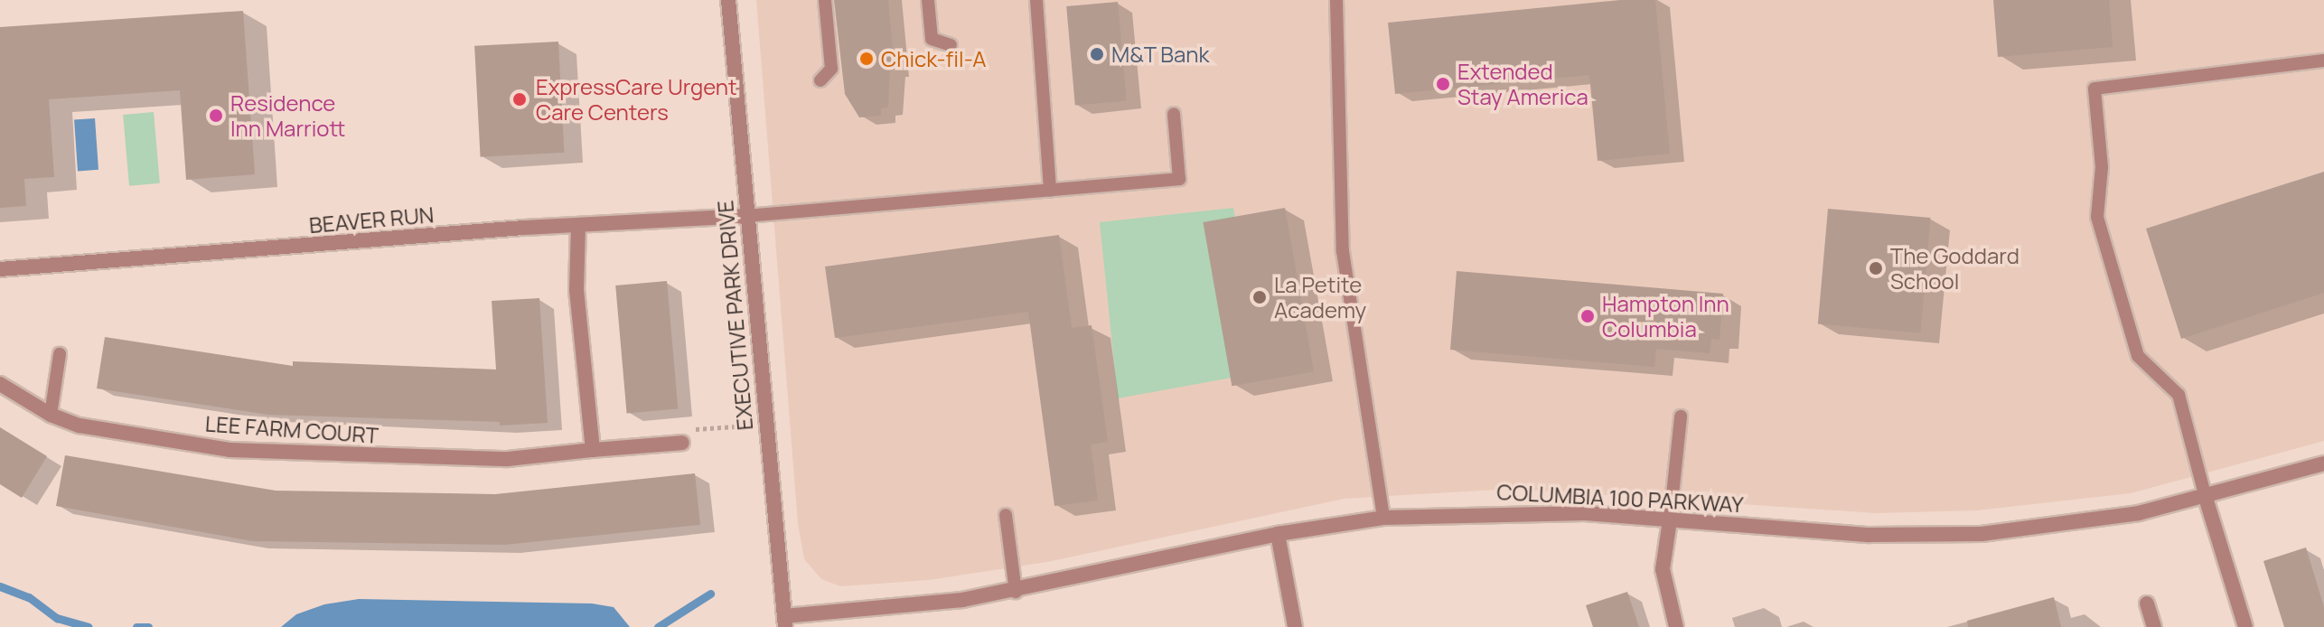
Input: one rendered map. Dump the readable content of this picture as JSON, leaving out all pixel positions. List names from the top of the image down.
{
  "streets": {
    "street": [
      "BEAVER RUN",
      "EXECUTIVE PARK DRIVE",
      "LEE FARM COURT",
      "COLUMBIA 100 PARKWAY"
    ]
  },
  "crossings": [
    ["BEAVER RUN", "EXECUTIVE PARK DRIVE"],
    ["EXECUTIVE PARK DRIVE", "COLUMBIA 100 PARKWAY"]
  ],
  "places": [
    "M&T Bank",
    "Chick-fil-A",
    "Extended Stay America",
    "ExpressCare Urgent Care Centers",
    "Residence Inn Marriott",
    "The Goddard School",
    "La Petite Academy",
    "Hampton Inn Columbia"
  ]
}
